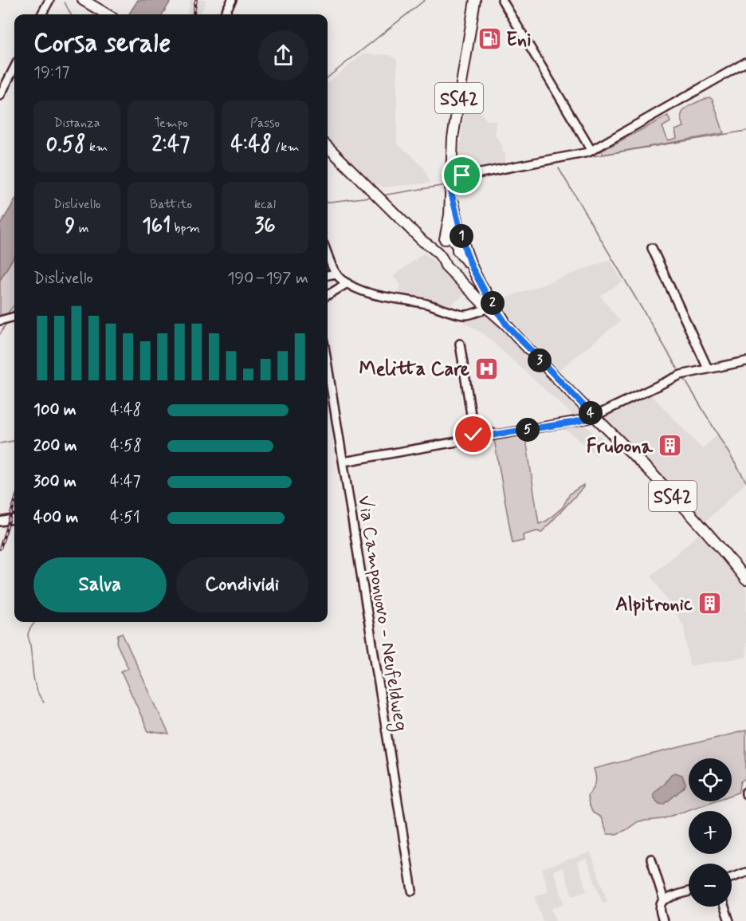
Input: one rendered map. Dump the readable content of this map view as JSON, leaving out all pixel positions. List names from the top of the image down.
{
  "streets": {
    "main road": ["SS42"],
    "street": ["Via Camponuovo - Neufeldweg"]
  },
  "places": {
    "fuel station": ["Eni"],
    "hospital": ["Melitta Care"],
    "building": ["Frubona", "Alpitronic"]
  },
  "page": {
    "heading": ["Corsa serale", "19:17"],
    "stats": [
      ["Distanza", "0.58 km"],
      ["Tempo", "2:47"],
      ["Passo", "4:48 /km"],
      ["Dislivello", "9 m"],
      ["Battito", "161 bpm"],
      ["kcal", "36"]
    ],
    "pins": [
      "1",
      "2",
      "3",
      "4",
      "5"
    ],
    "chart": ["Dislivello", "190–197 m"],
    "list": [
      {
        "name": "100 m",
        "note": "4:48"
      },
      {
        "name": "200 m",
        "note": "4:58"
      },
      {
        "name": "300 m",
        "note": "4:47"
      },
      {
        "name": "400 m",
        "note": "4:51"
      }
    ],
    "buttons": ["Salva", "Condividi"],
    "map_buttons": ["+", "−"]
  }
}
